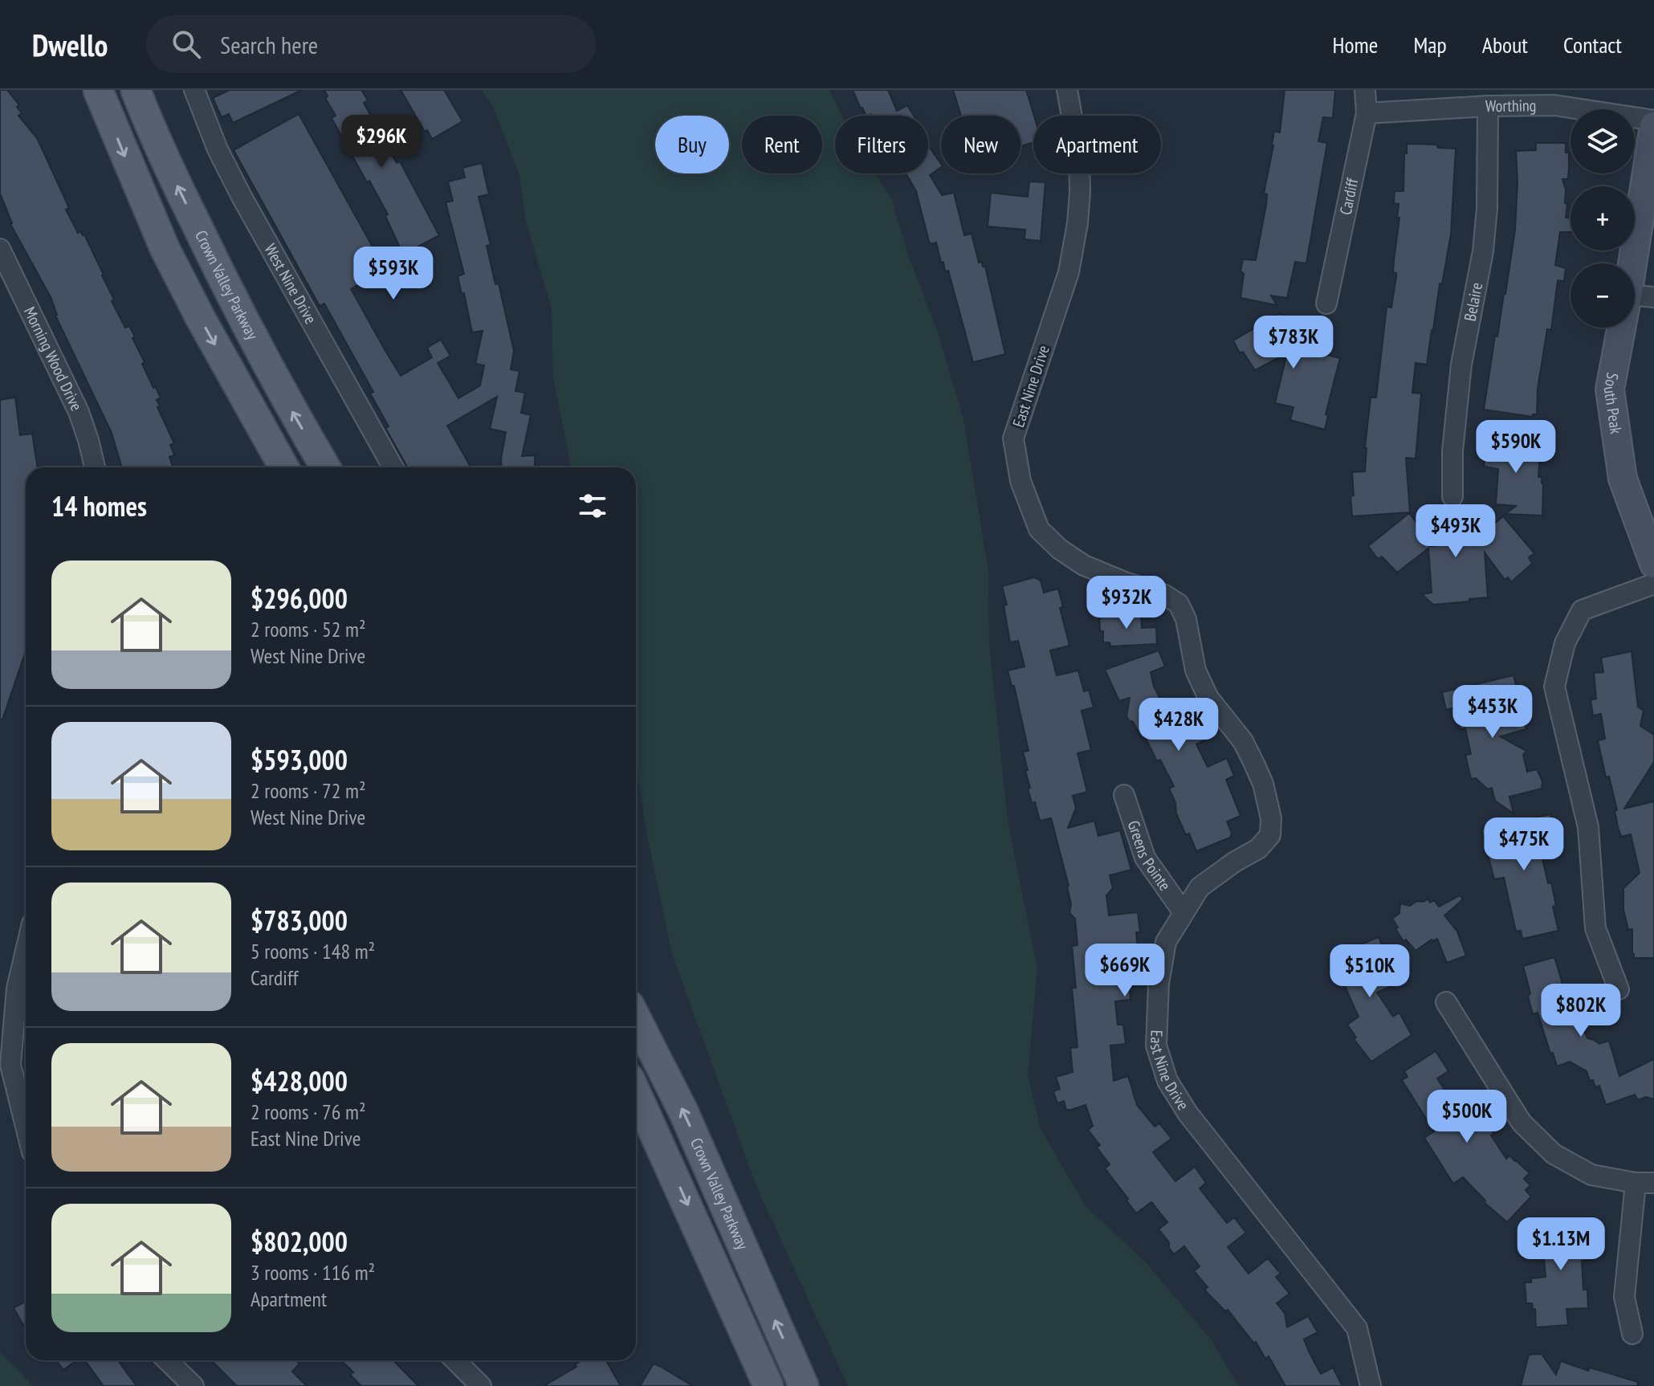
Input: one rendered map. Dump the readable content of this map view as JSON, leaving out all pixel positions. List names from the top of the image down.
{
  "streets": {
    "main road": ["Crown Valley Parkway"],
    "street": [
      "Worthing",
      "Cardiff",
      "West Nine Drive",
      "Belaire",
      "Morning Wood Drive",
      "East Nine Drive",
      "South Peak",
      "Greens Pointe"
    ]
  },
  "crossings": [
    ["Worthing", "Cardiff"],
    ["Worthing", "Belaire"],
    ["East Nine Drive", "Greens Pointe"]
  ],
  "page": {
    "header": "Dwello",
    "search": "Search here",
    "nav": [
      "Home",
      "Map",
      "About",
      "Contact"
    ],
    "map_buttons": ["+", "−"],
    "price": [
      "$296K",
      "$593K",
      "$783K",
      "$590K",
      "$493K",
      "$932K",
      "$453K",
      "$428K",
      "$475K",
      "$669K",
      "$510K",
      "$802K",
      "$500K",
      "$1.13M"
    ],
    "chip": [
      "Buy",
      "Rent",
      "Filters",
      "New",
      "Apartment"
    ],
    "heading": "14 homes",
    "list": [
      {
        "name": "$296,000",
        "note": "2 rooms · 52 m² · West Nine Drive"
      },
      {
        "name": "$593,000",
        "note": "2 rooms · 72 m² · West Nine Drive"
      },
      {
        "name": "$783,000",
        "note": "5 rooms · 148 m² · Cardiff"
      },
      {
        "name": "$428,000",
        "note": "2 rooms · 76 m² · East Nine Drive"
      },
      {
        "name": "$802,000",
        "note": "3 rooms · 116 m² · Apartment"
      }
    ]
  }
}
